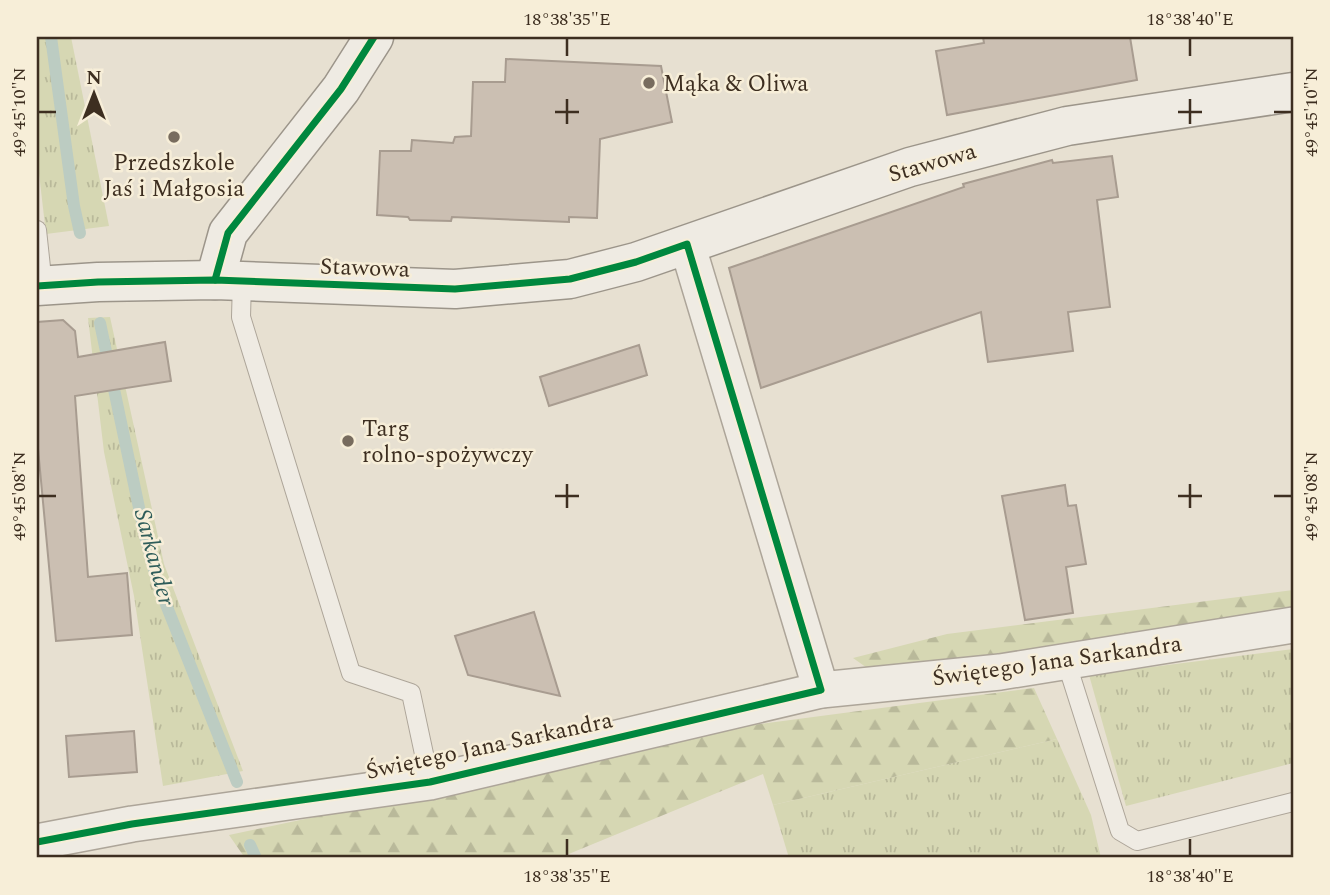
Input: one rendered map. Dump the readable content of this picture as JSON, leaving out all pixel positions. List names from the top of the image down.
{
  "streets": {
    "street": ["Stawowa", "Świętego Jana Sarkandra"]
  },
  "water": ["Sarkander"],
  "places": ["Mąka & Oliwa", "Przedszkole Jaś i Małgosia", "Targ rolno-spożywczy"],
  "north": "top",
  "coordinates": [
    "18°38'35\"E",
    "18°38'40\"E",
    "49°45'10\"N",
    "49°45'08\"N"
  ]
}
